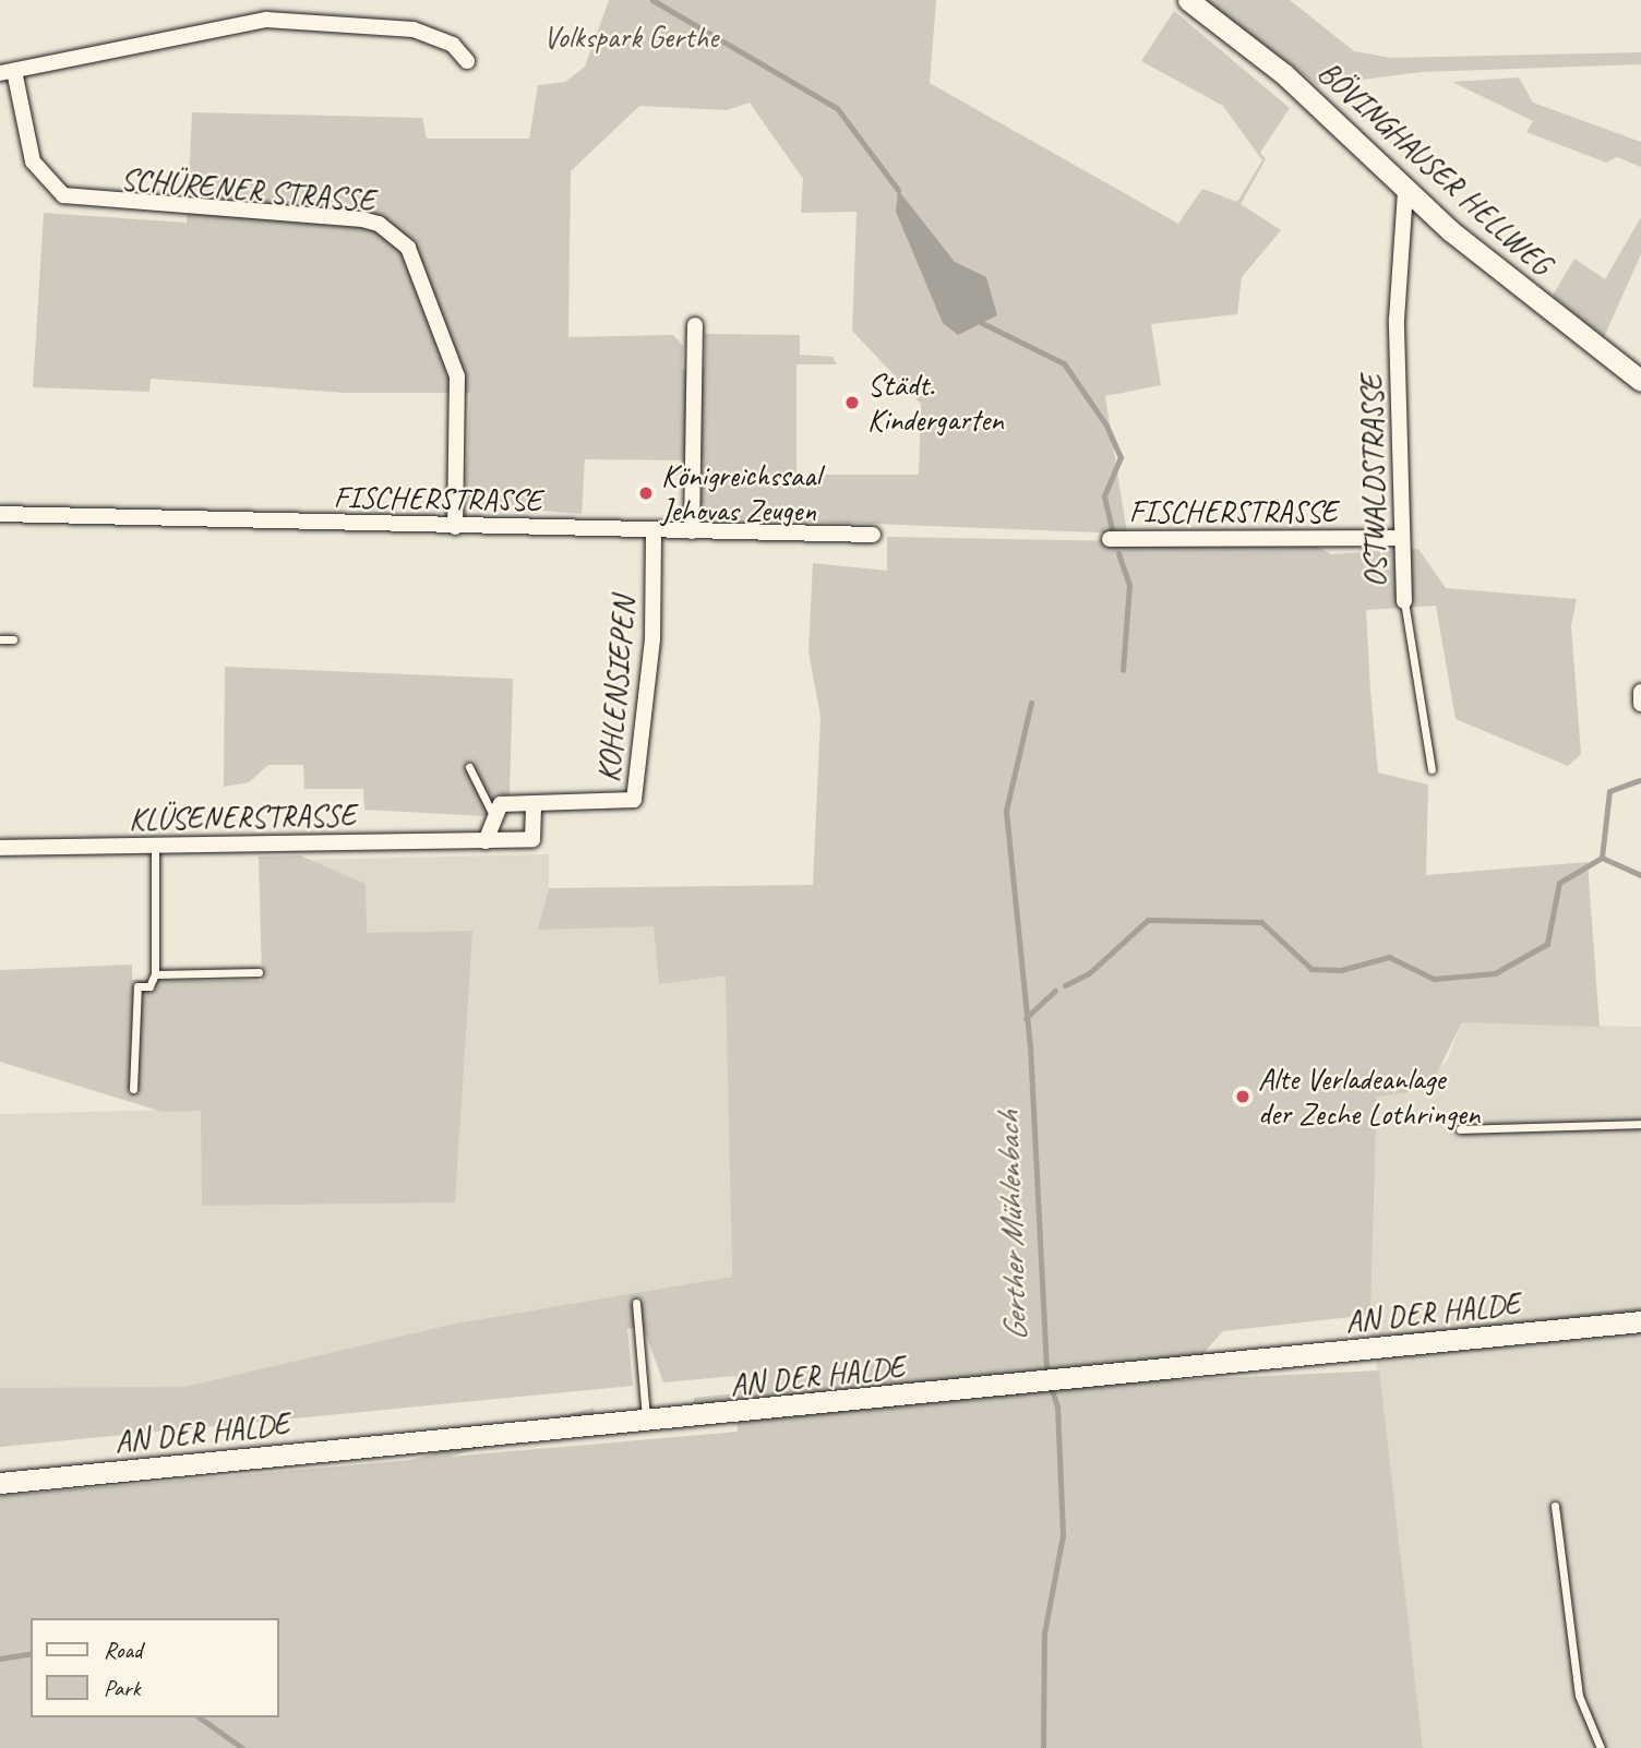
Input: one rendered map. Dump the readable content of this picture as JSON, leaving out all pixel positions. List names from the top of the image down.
{
  "streets": {
    "street": [
      "BÖVINGHAUSER HELLWEG",
      "SCHÜRENER STRASSE",
      "OSTWALDSTRASSE",
      "FISCHERSTRASSE",
      "KOHLENSIEPEN",
      "KLÜSENERSTRASSE",
      "AN DER HALDE"
    ]
  },
  "crossings": [
    ["BÖVINGHAUSER HELLWEG", "OSTWALDSTRASSE"],
    ["SCHÜRENER STRASSE", "FISCHERSTRASSE"],
    ["OSTWALDSTRASSE", "FISCHERSTRASSE"],
    ["FISCHERSTRASSE", "KOHLENSIEPEN"],
    ["KOHLENSIEPEN", "KLÜSENERSTRASSE"]
  ],
  "water": ["Gerther Mühlenbach"],
  "parks": ["Volkspark Gerthe"],
  "places": ["Städt. Kindergarten", "Königreichssaal Jehovas Zeugen", "Alte Verladeanlage der Zeche Lothringen"],
  "legend": ["Road", "Park"]
}
